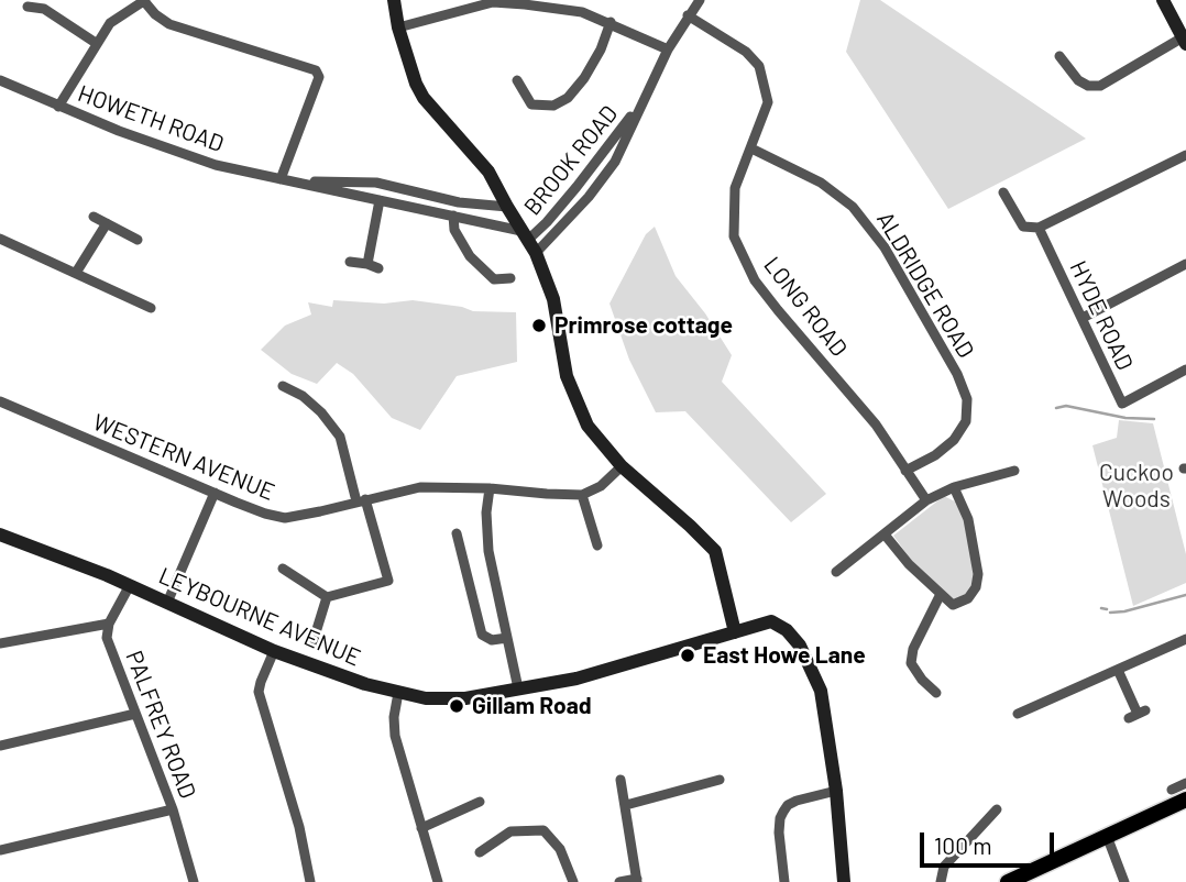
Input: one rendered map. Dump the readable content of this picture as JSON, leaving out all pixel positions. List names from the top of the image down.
{
  "streets": {
    "street": [
      "HOWETH ROAD",
      "BROOK ROAD",
      "ALDRIDGE ROAD",
      "LONG ROAD",
      "HYDE ROAD",
      "WESTERN AVENUE",
      "LEYBOURNE AVENUE",
      "PALFREY ROAD"
    ]
  },
  "crossings": [
    ["HOWETH ROAD", "BROOK ROAD"],
    ["BROOK ROAD", "LONG ROAD"],
    ["ALDRIDGE ROAD", "LONG ROAD"]
  ],
  "parks": ["Cuckoo Woods"],
  "places": ["Primrose cottage", "East Howe Lane", "Gillam Road"],
  "scale_bar": "100 m"
}
